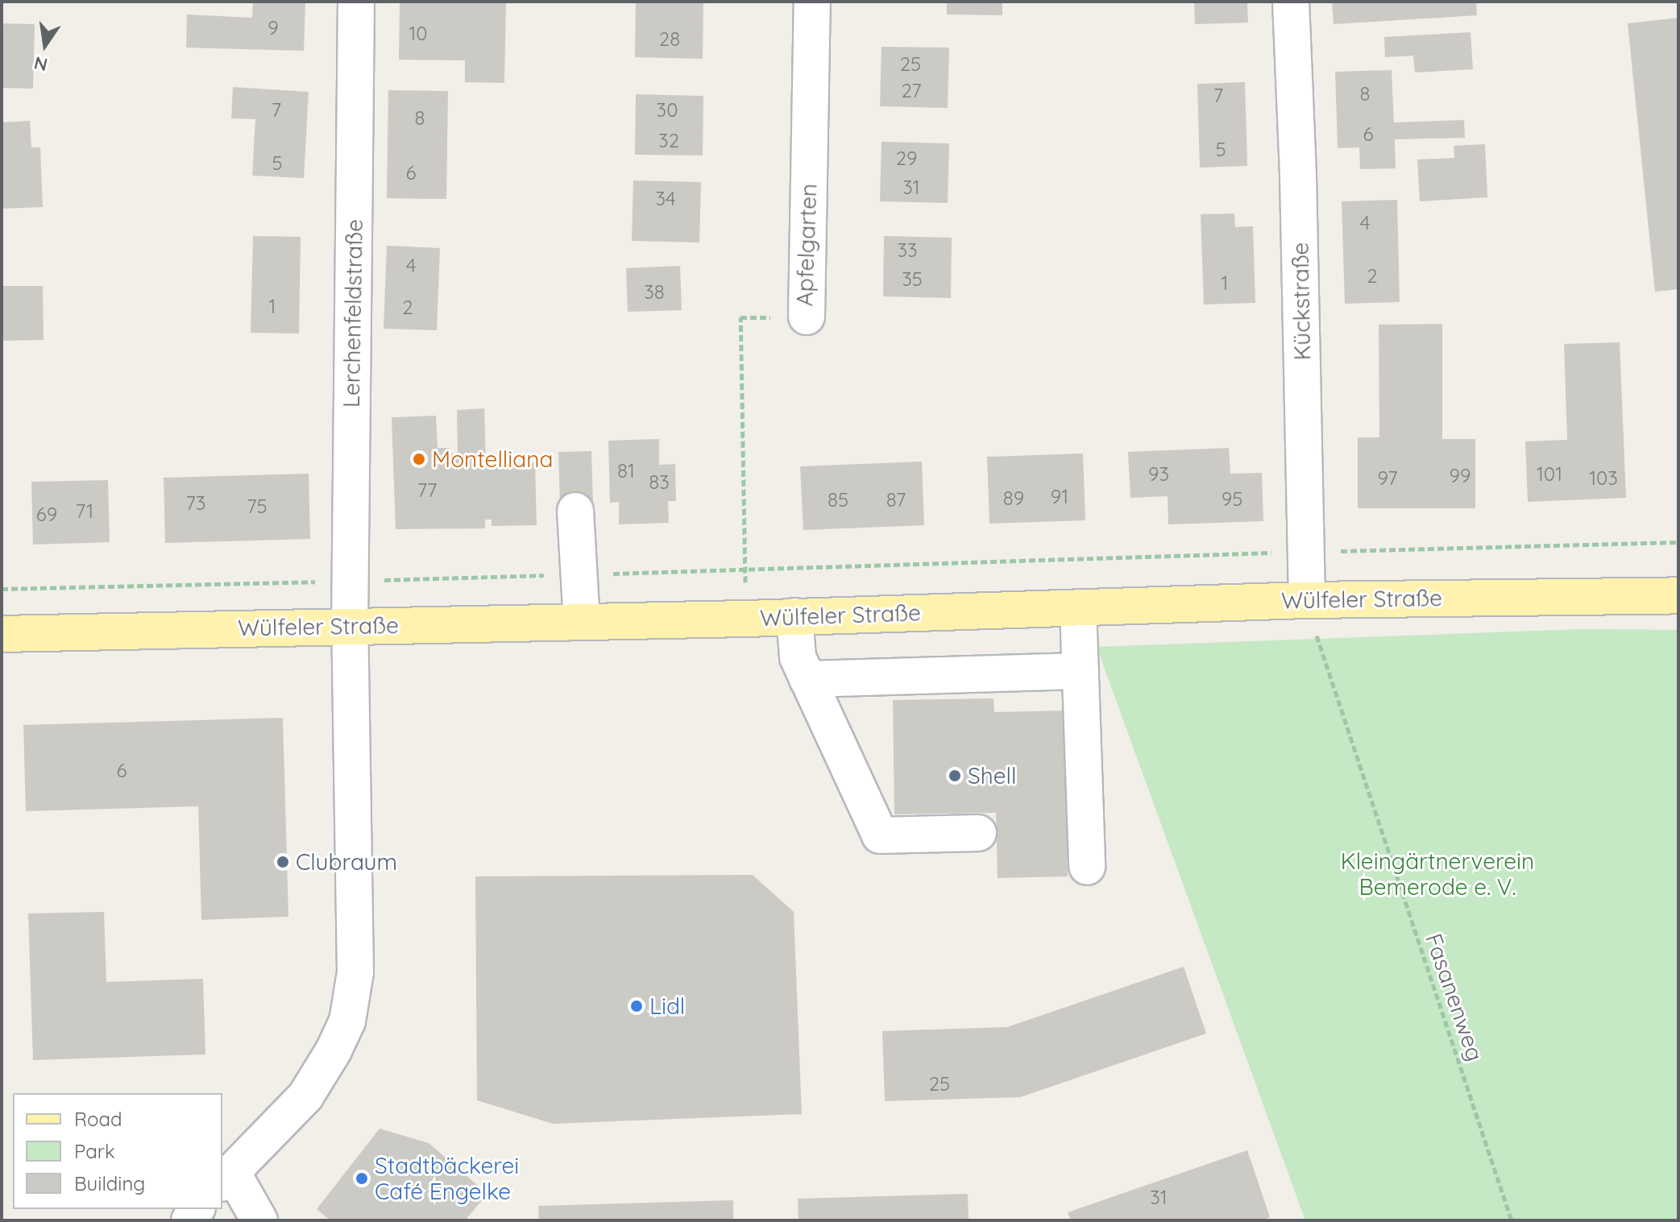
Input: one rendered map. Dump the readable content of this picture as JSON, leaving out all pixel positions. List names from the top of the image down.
{
  "streets": {
    "main road": ["Wülfeler Straße"],
    "street": ["Apfelgarten", "Kückstraße", "Lerchenfeldstraße"],
    "path": ["Fasanenweg"]
  },
  "crossings": [
    ["Apfelgarten", "Wülfeler Straße"],
    ["Kückstraße", "Wülfeler Straße"],
    ["Kückstraße", "Fasanenweg"],
    ["Lerchenfeldstraße", "Wülfeler Straße"],
    ["Wülfeler Straße", "Fasanenweg"]
  ],
  "parks": ["Kleingärtnerverein Bemerode e. V."],
  "places": [
    "Montelliana",
    "Shell",
    "Clubraum",
    "Lidl",
    "Stadtbäckerei Café Engelke"
  ],
  "house_numbers": [
    "9",
    "10",
    "28",
    "25",
    "27",
    "8",
    "7",
    "7",
    "30",
    "8",
    "6",
    "32",
    "5",
    "29",
    "5",
    "6",
    "31",
    "34",
    "4",
    "33",
    "4",
    "2",
    "35",
    "1",
    "38",
    "1",
    "2",
    "81",
    "93",
    "101",
    "99",
    "97",
    "103",
    "83",
    "77",
    "91",
    "89",
    "95",
    "85",
    "87",
    "73",
    "75",
    "71",
    "69",
    "6",
    "25",
    "31"
  ],
  "legend": ["Road", "Park", "Building"],
  "north": "bottom"
}
